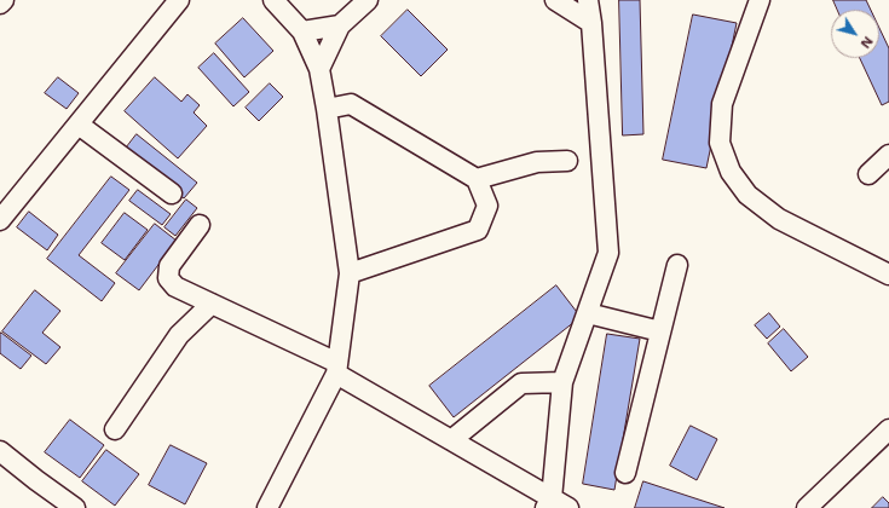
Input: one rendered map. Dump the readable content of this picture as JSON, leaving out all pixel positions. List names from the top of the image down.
{
  "north": "bottom right"
}
